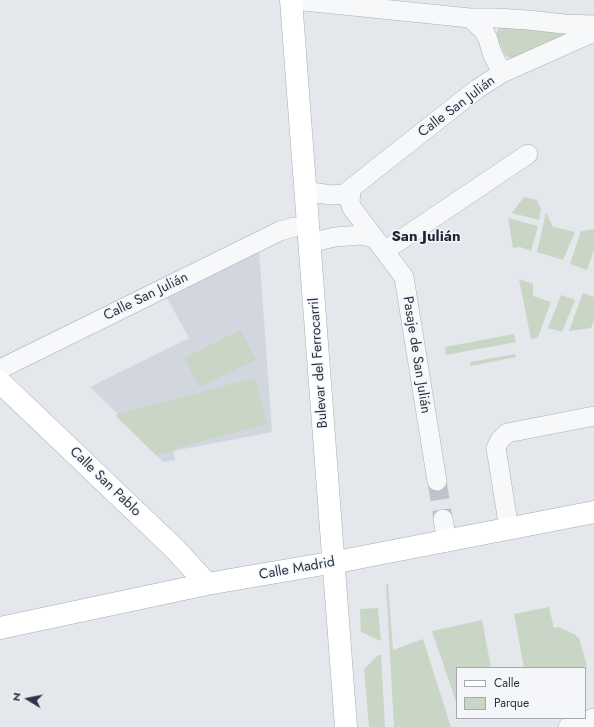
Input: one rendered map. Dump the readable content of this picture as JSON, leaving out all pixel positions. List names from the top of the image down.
{
  "streets": {
    "main road": ["Bulevar del Ferrocarril", "Calle San Pablo", "Calle Madrid"],
    "street": ["Calle San Julián", "Pasaje de San Julián"]
  },
  "crossings": [
    ["Calle San Julián", "Bulevar del Ferrocarril"],
    ["Bulevar del Ferrocarril", "Calle Madrid"],
    ["Calle San Pablo", "Calle Madrid"]
  ],
  "districts": ["San Julián"],
  "legend": ["Calle", "Parque"],
  "north": "left"
}
